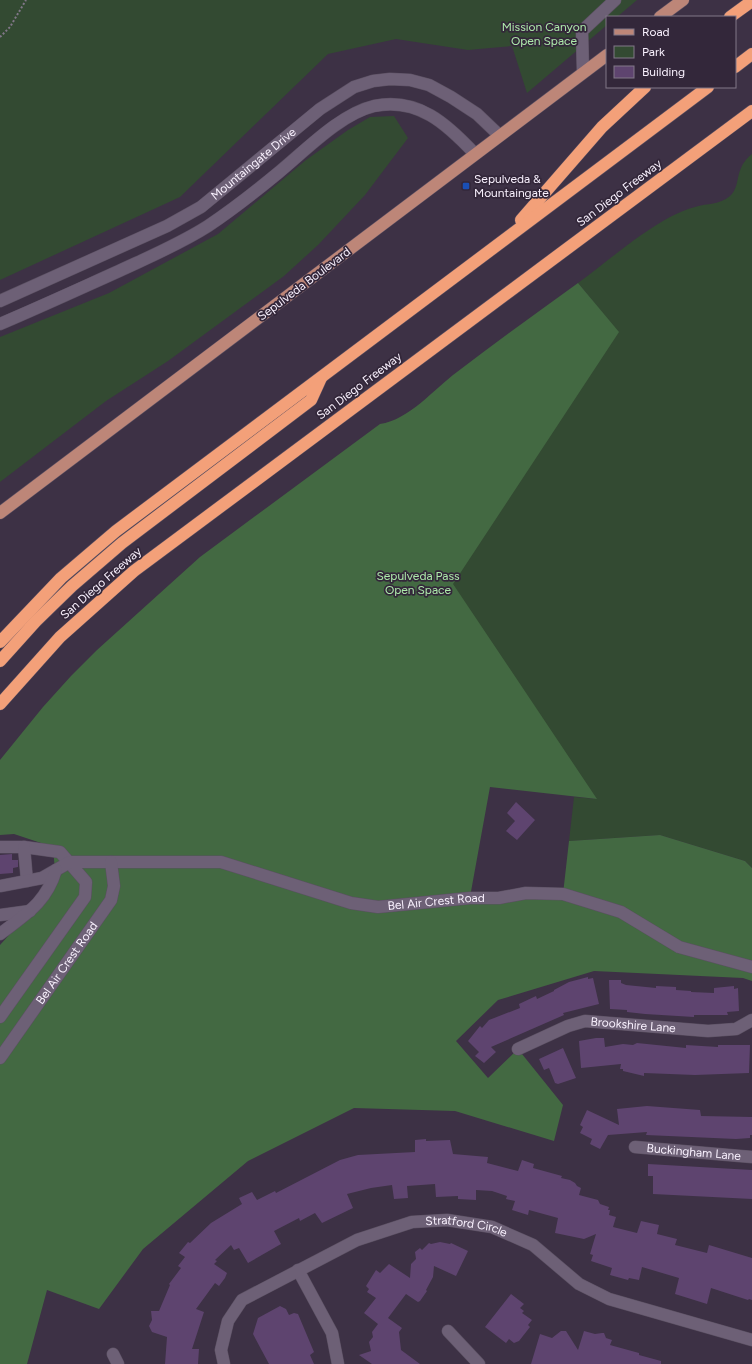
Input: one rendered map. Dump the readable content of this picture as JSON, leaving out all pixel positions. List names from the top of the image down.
{
  "streets": {
    "highway": ["San Diego Freeway"],
    "main road": ["Sepulveda Boulevard"],
    "street": [
      "Mountaingate Drive",
      "Bel Air Crest Road",
      "Brookshire Lane",
      "Buckingham Lane",
      "Stratford Circle"
    ]
  },
  "crossings": [
    ["Mountaingate Drive", "Sepulveda Boulevard"]
  ],
  "parks": ["Mission Canyon Open Space", "Sepulveda Pass Open Space"],
  "places": {
    "transit": ["Sepulveda & Mountaingate"]
  },
  "legend": ["Road", "Park", "Building"]
}
